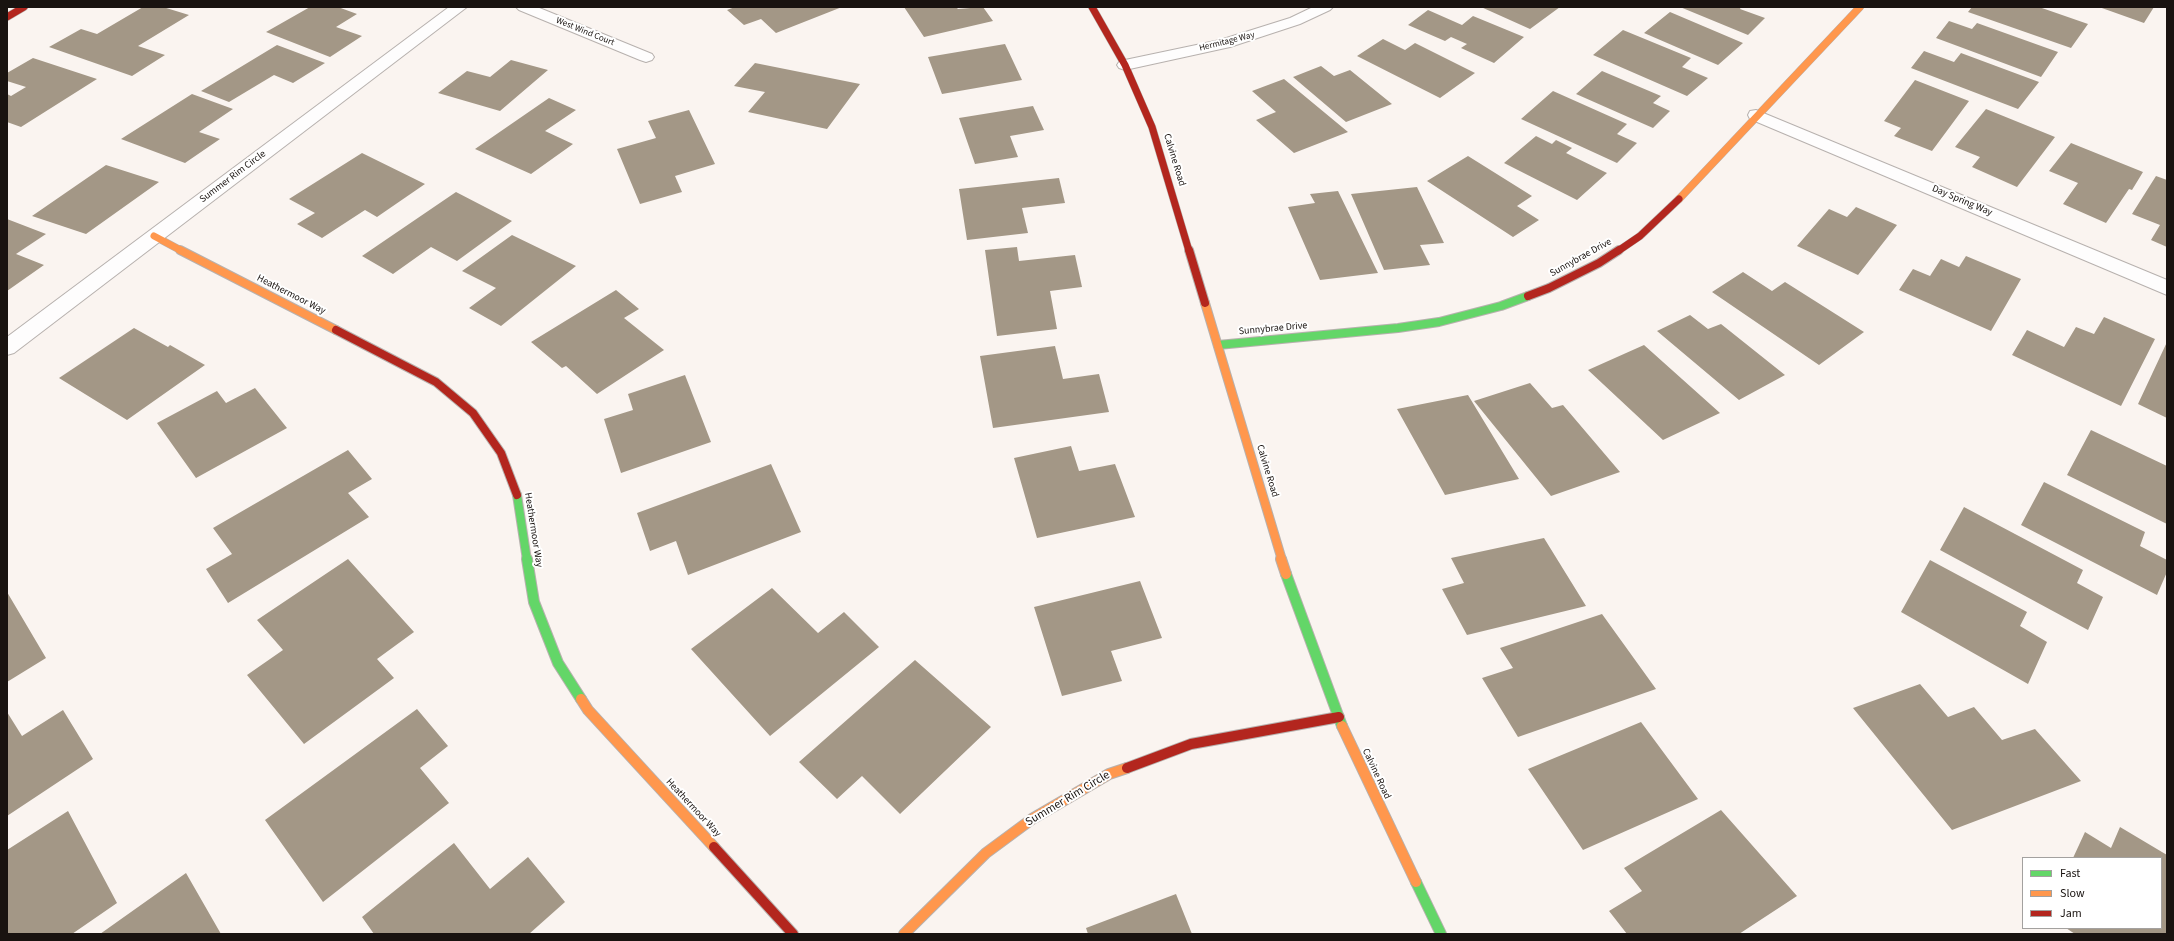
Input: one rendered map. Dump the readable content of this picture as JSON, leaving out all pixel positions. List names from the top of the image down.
{
  "streets": {
    "street": [
      "West Wind Court",
      "Hermitage Way",
      "Calvine Road",
      "Summer Rim Circle",
      "Day Spring Way",
      "Sunnybrae Drive",
      "Heathermoor Way"
    ]
  },
  "crossings": [
    ["Hermitage Way", "Calvine Road"],
    ["Calvine Road", "Summer Rim Circle"],
    ["Calvine Road", "Sunnybrae Drive"],
    ["Summer Rim Circle", "Heathermoor Way"],
    ["Day Spring Way", "Sunnybrae Drive"]
  ],
  "legend": ["Fast", "Slow", "Jam"]
}
